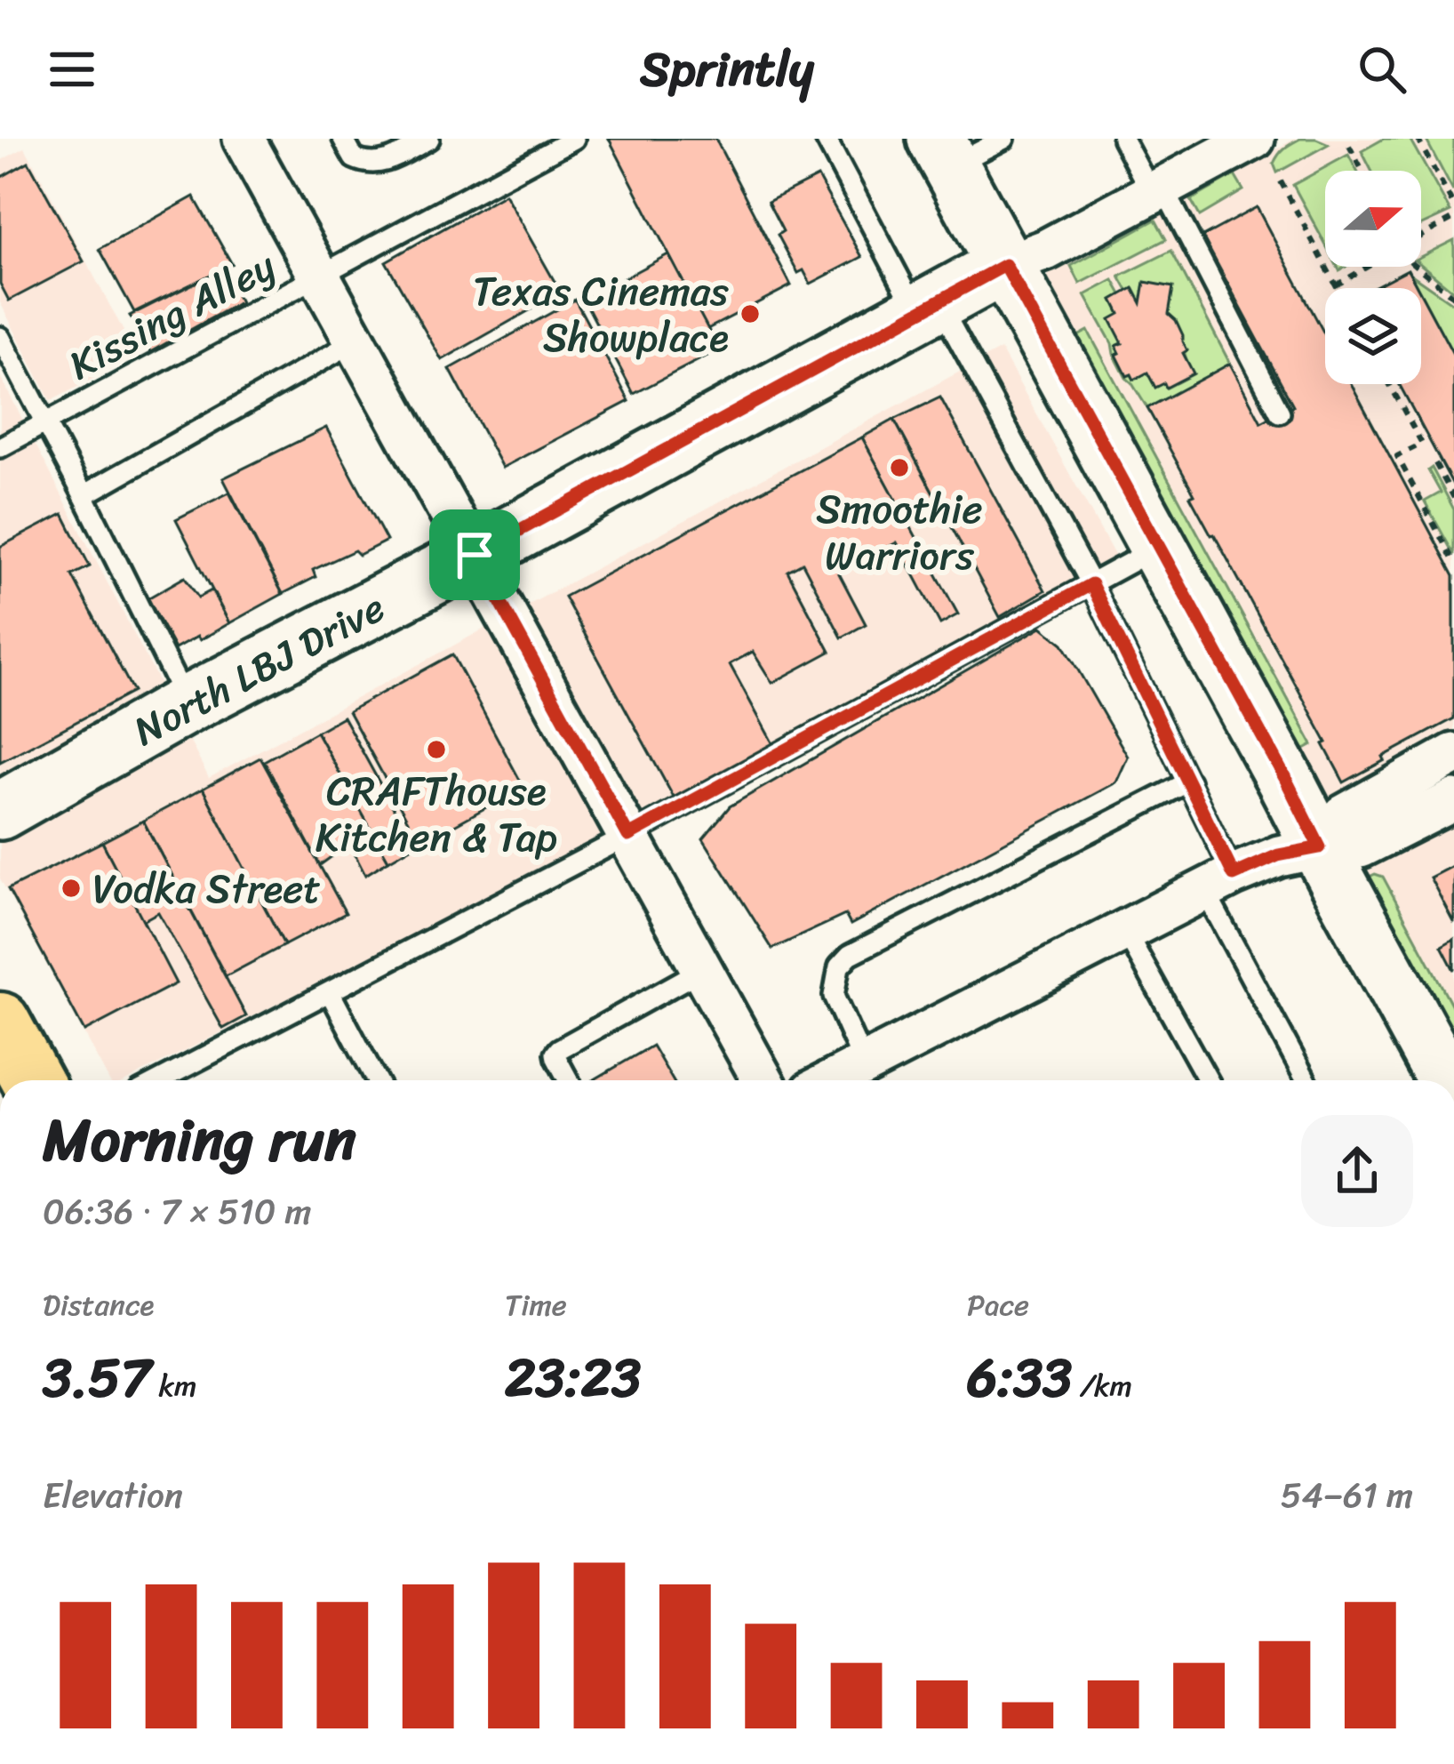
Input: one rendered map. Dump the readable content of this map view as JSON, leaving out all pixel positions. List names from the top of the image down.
{
  "streets": {
    "main road": ["North LBJ Drive"],
    "lane": ["Kissing Alley"]
  },
  "places": [
    "Texas Cinemas Showplace",
    "Smoothie Warriors",
    "CRAFThouse Kitchen & Tap",
    "Vodka Street"
  ],
  "north": "right",
  "page": {
    "header": "Sprintly",
    "heading": ["Morning run", "06:36 · 7 × 510 m"],
    "stats": [
      ["Distance", "3.57 km"],
      ["Time", "23:23"],
      ["Pace", "6:33 /km"]
    ],
    "chart": ["Elevation", "54–61 m"]
  }
}
